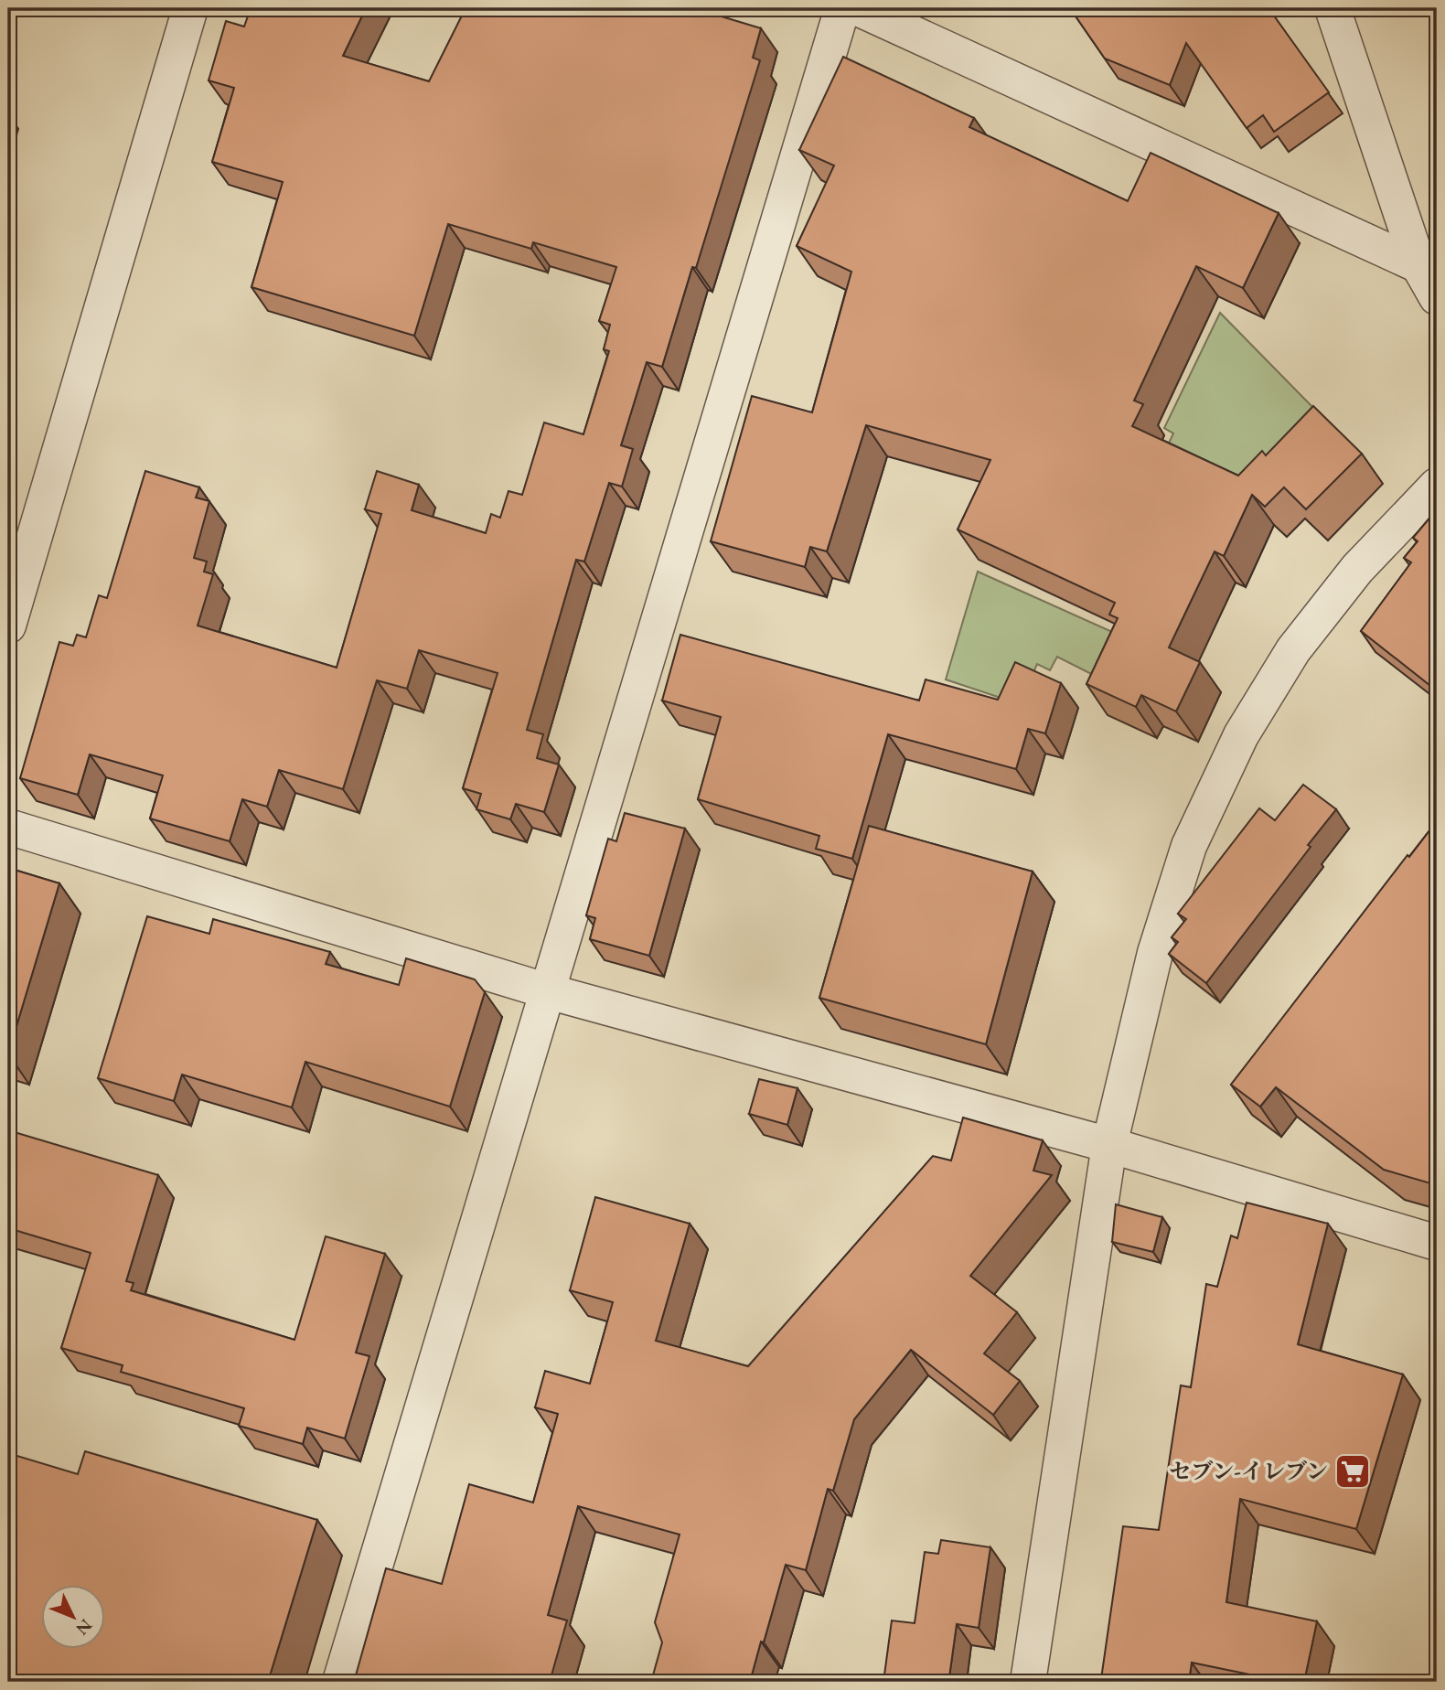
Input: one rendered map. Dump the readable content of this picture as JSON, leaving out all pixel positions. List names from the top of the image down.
{
  "places": {
    "supermarket": ["セブン-イレブン"]
  },
  "north": "bottom right"
}
